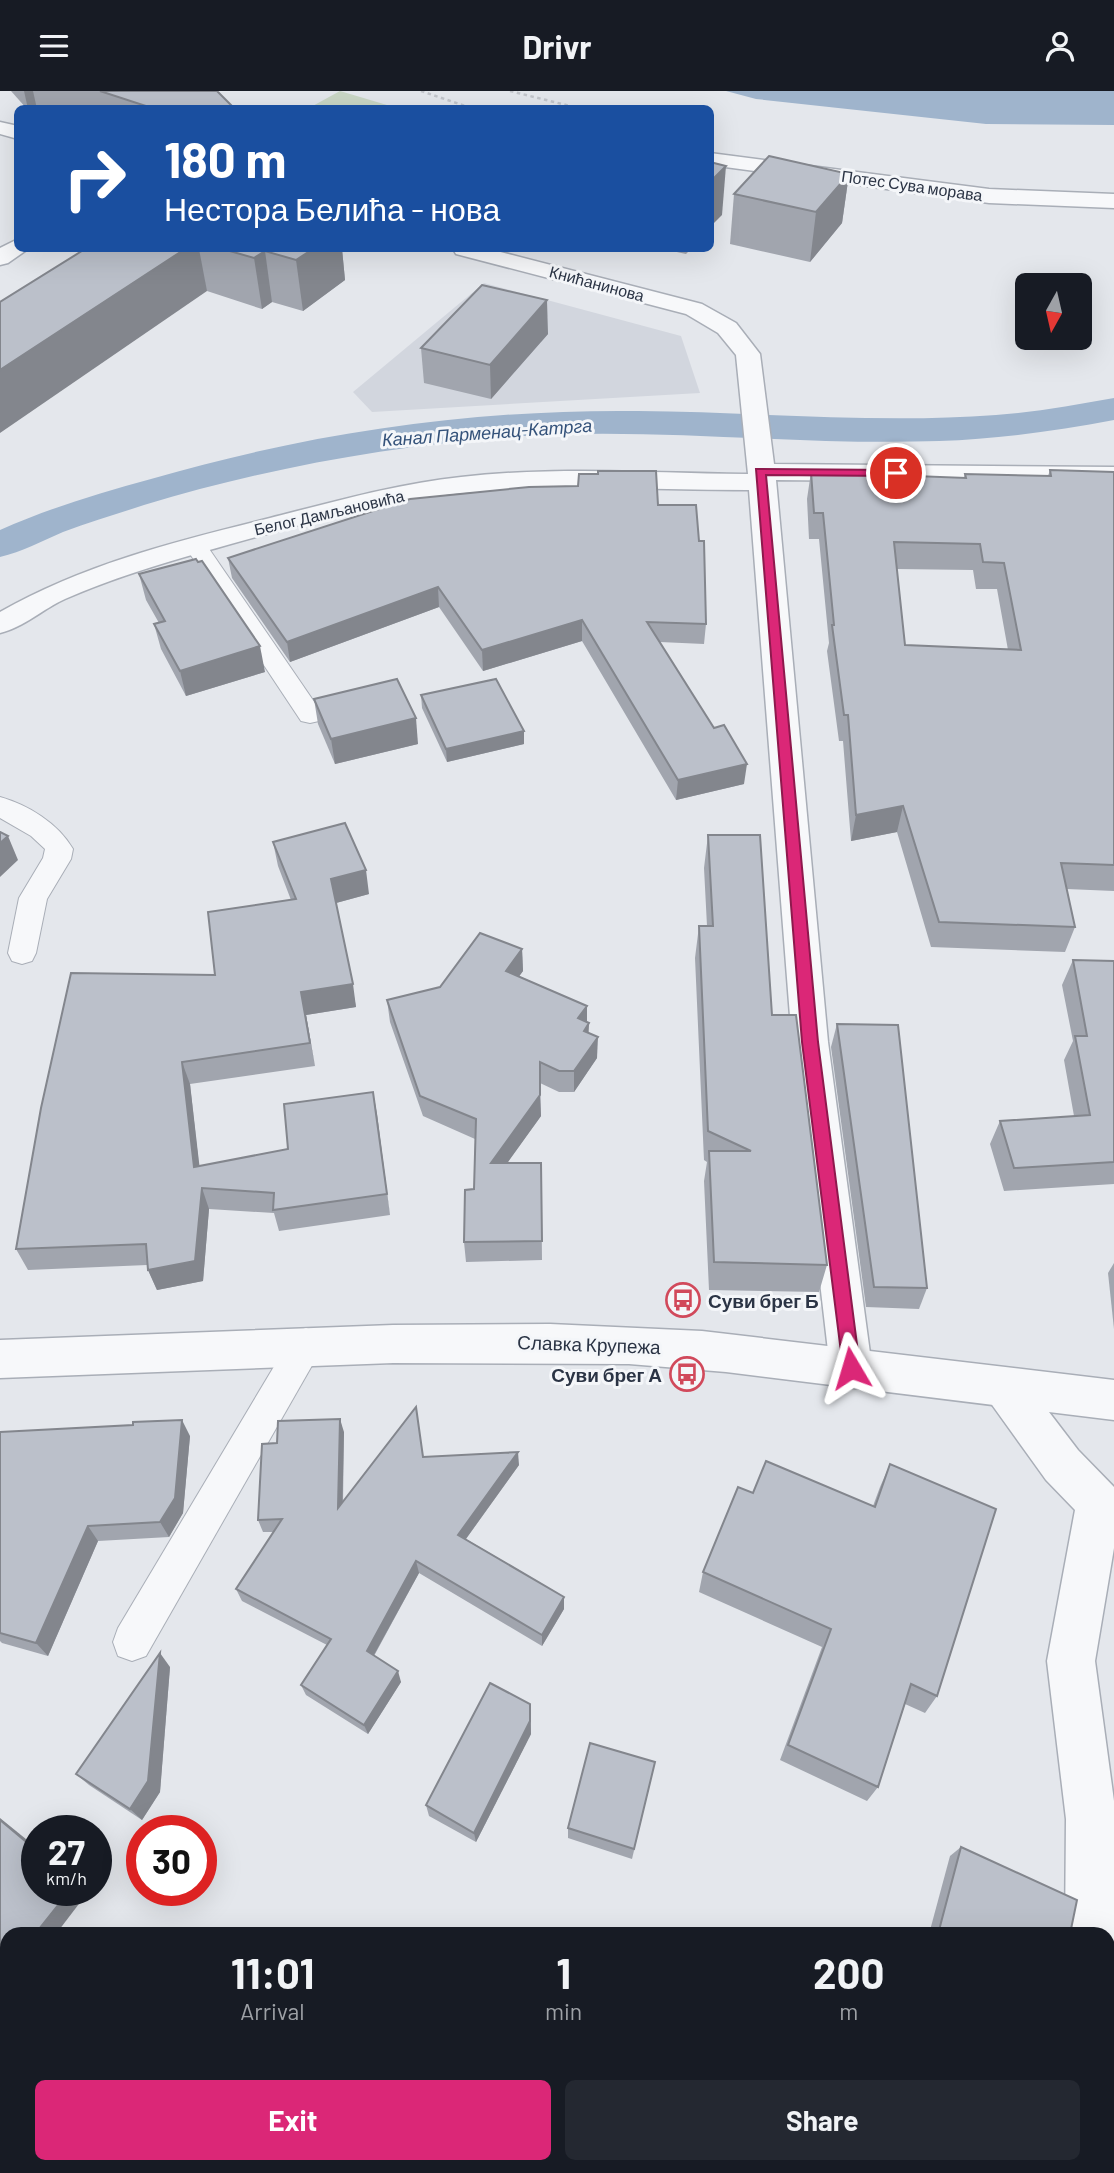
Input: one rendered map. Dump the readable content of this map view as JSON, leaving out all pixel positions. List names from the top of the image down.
{
  "streets": {
    "street": [
      "Потес Сува морава",
      "Книћанинова",
      "Белог Дамљановића",
      "Славка Крупежа"
    ]
  },
  "crossings": [
    ["Книћанинова", "Белог Дамљановића"]
  ],
  "water": ["Канал Парменац-Катрга"],
  "places": {
    "bus stop": ["Суви брег Б", "Суви брег А"]
  },
  "north": "bottom",
  "page": {
    "header": "Drivr",
    "turn": ["180 m", "Нестора Белића - нова"],
    "speed": "27 km/h",
    "limit": "30",
    "eta": [
      "11:01",
      "Arrival",
      "1",
      "min",
      "200",
      "m"
    ],
    "buttons": ["Exit", "Share"]
  }
}
